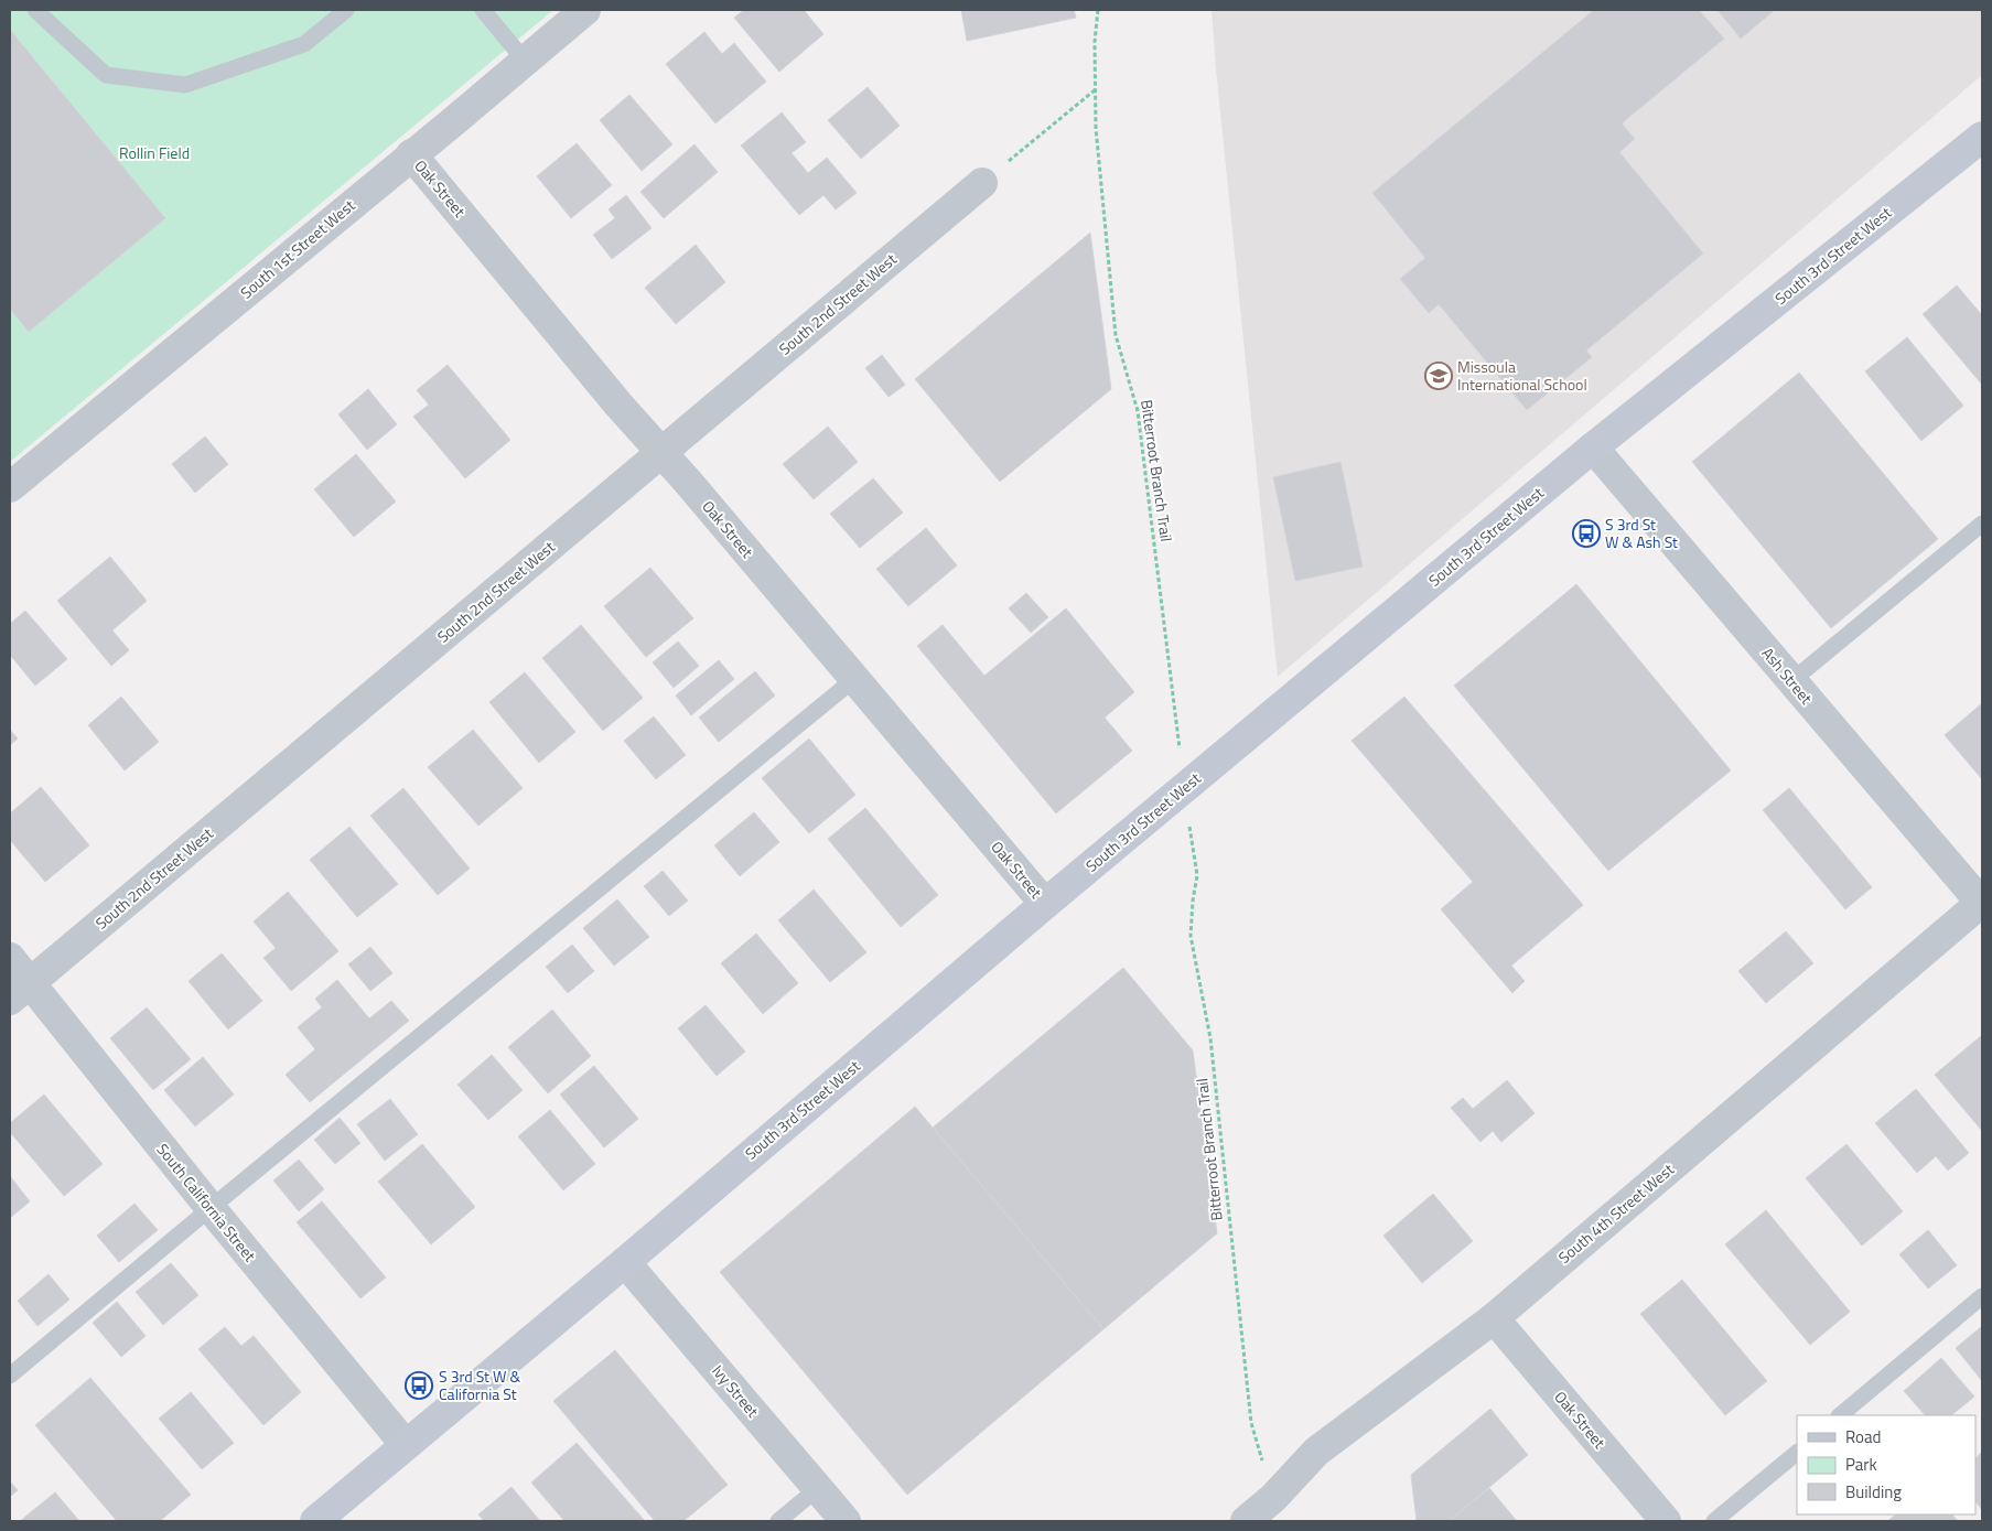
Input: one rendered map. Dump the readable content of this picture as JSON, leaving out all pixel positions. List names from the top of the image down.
{
  "streets": {
    "main road": ["South 3rd Street West"],
    "street": [
      "Oak Street",
      "South 1st Street West",
      "South 2nd Street West",
      "Ash Street",
      "South California Street",
      "South 4th Street West",
      "Ivy Street"
    ],
    "path": ["Bitterroot Branch Trail"]
  },
  "crossings": [
    ["Oak Street", "South 1st Street West"],
    ["Oak Street", "South 3rd Street West"],
    ["Oak Street", "South 2nd Street West"],
    ["Oak Street", "South 4th Street West"],
    ["South 3rd Street West", "Ash Street"],
    ["South 3rd Street West", "South California Street"],
    ["South 3rd Street West", "Ivy Street"],
    ["South 2nd Street West", "South California Street"],
    ["Ash Street", "South 4th Street West"]
  ],
  "parks": ["Rollin Field"],
  "places": {
    "school or university": ["Missoula International School"],
    "bus stop": ["S 3rd St W & Ash St", "S 3rd St W & California St"]
  },
  "legend": ["Road", "Park", "Building"]
}
